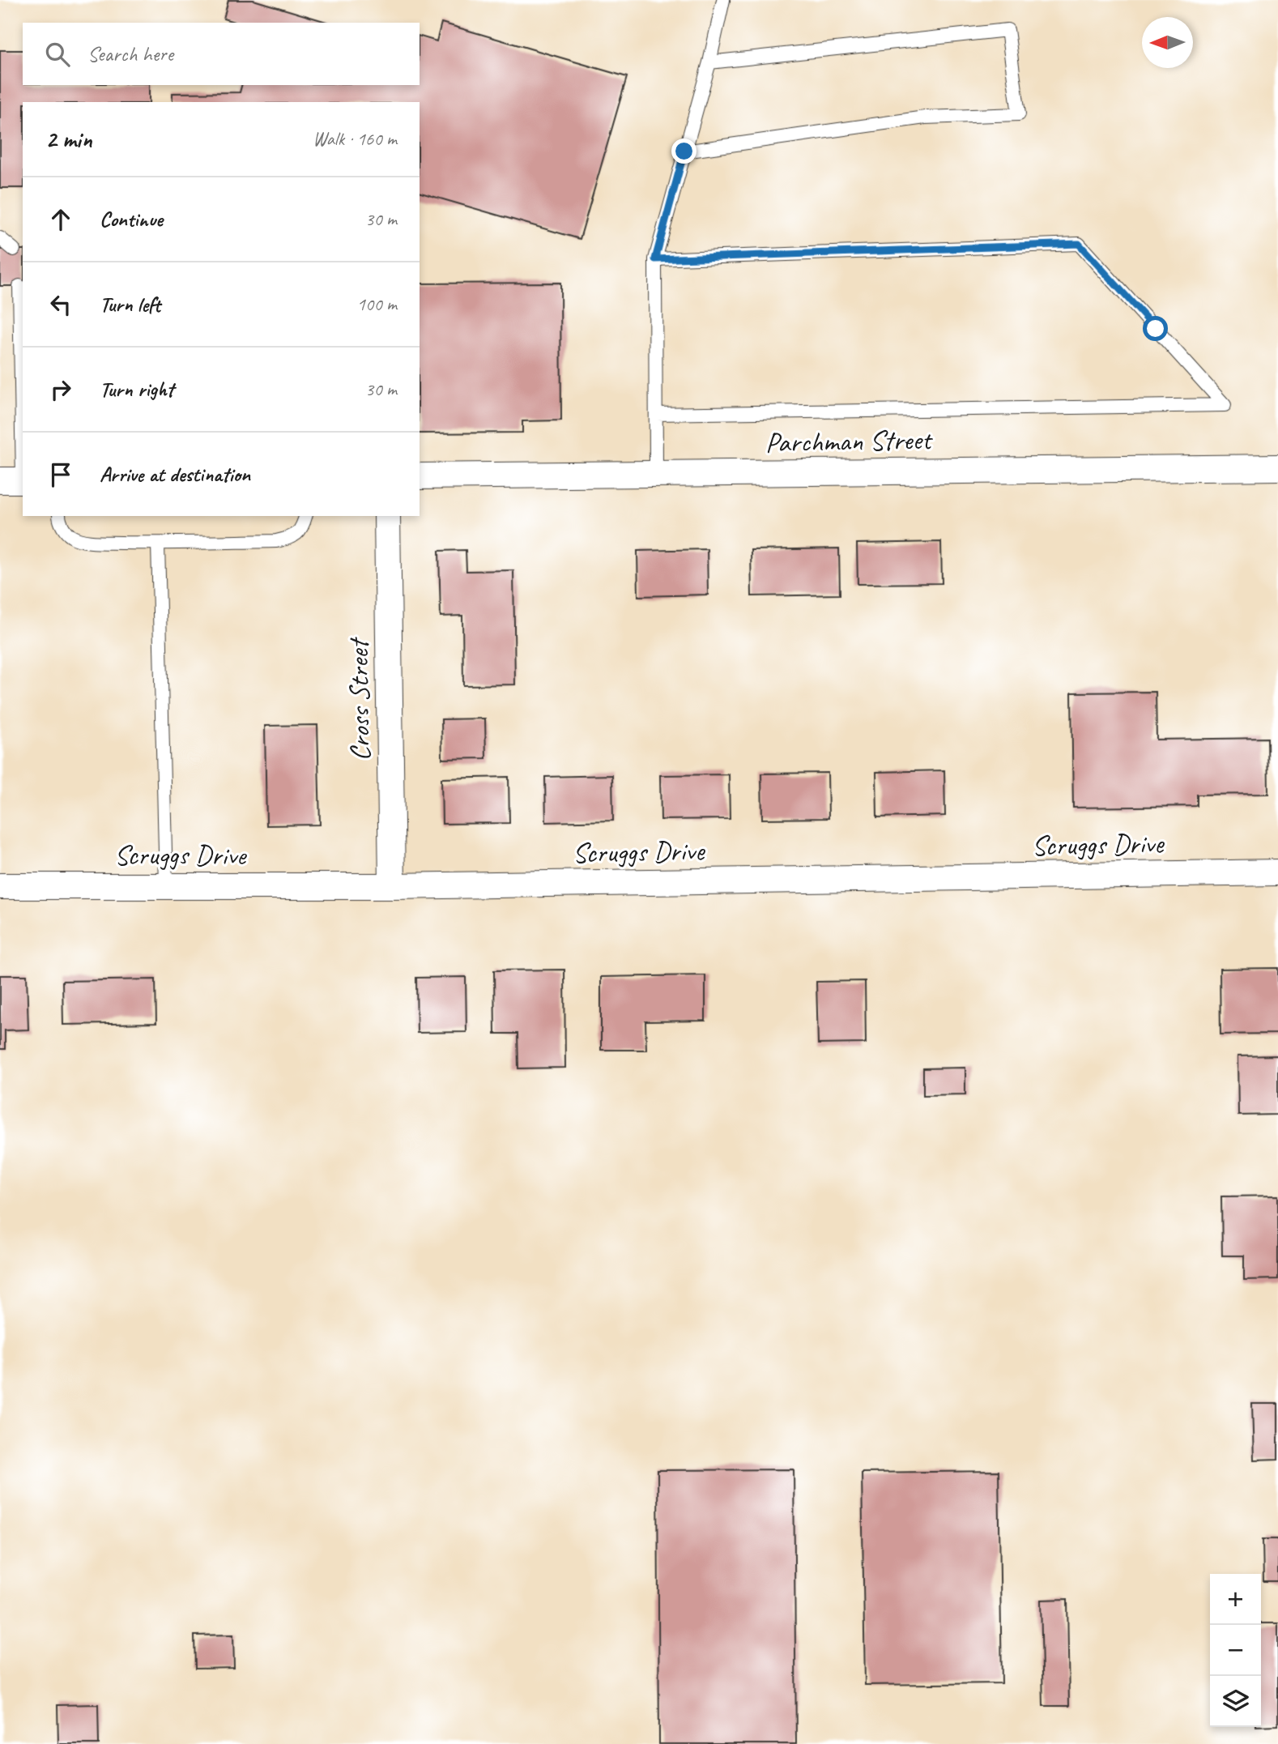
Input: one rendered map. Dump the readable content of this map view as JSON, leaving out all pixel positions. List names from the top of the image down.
{
  "streets": {
    "street": ["Parchman Street", "Cross Street", "Scruggs Drive"]
  },
  "crossings": [
    ["Cross Street", "Scruggs Drive"]
  ],
  "north": "left",
  "page": {
    "search": "Search here",
    "heading": ["2 min", "Walk · 160 m"],
    "list": [
      ["Continue", "30 m"],
      ["Turn left", "100 m"],
      ["Turn right", "30 m"],
      "Arrive at destination"
    ],
    "map_buttons": ["+", "−"]
  }
}
